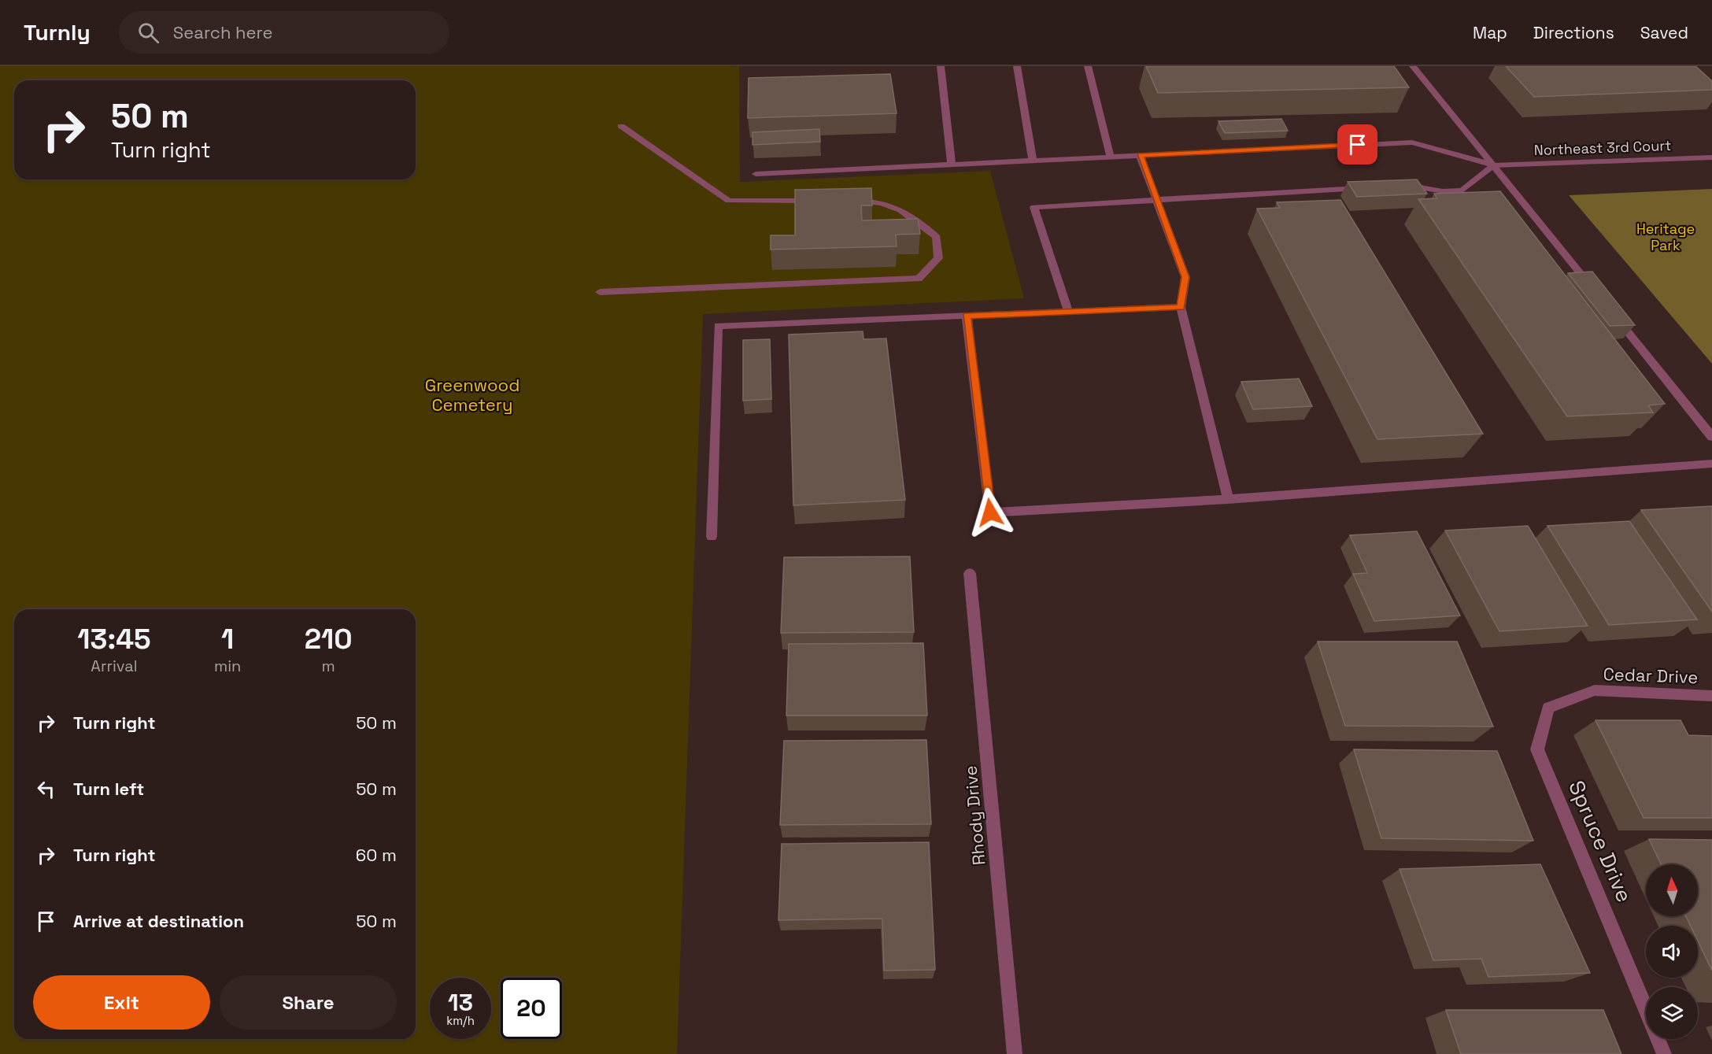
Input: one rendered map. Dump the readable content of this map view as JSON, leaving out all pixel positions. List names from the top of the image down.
{
  "streets": {
    "street": [
      "Northeast 3rd Court",
      "Cedar Drive",
      "Rhody Drive",
      "Spruce Drive"
    ]
  },
  "crossings": [
    ["Cedar Drive", "Spruce Drive"]
  ],
  "parks": ["Heritage Park", "Greenwood Cemetery"],
  "north": "top",
  "page": {
    "header": "Turnly",
    "search": "Search here",
    "nav": ["Map", "Directions", "Saved"],
    "turn": ["50 m", "Turn right"],
    "eta": [
      "13:45",
      "Arrival",
      "1",
      "min",
      "210",
      "m"
    ],
    "list": [
      {
        "name": "Turn right",
        "value": "50 m"
      },
      {
        "name": "Turn left",
        "value": "50 m"
      },
      {
        "name": "Turn right",
        "value": "60 m"
      },
      {
        "name": "Arrive at destination",
        "value": "50 m"
      }
    ],
    "buttons": ["Exit", "Share"],
    "speed": "13 km/h",
    "limit": "20"
  }
}
